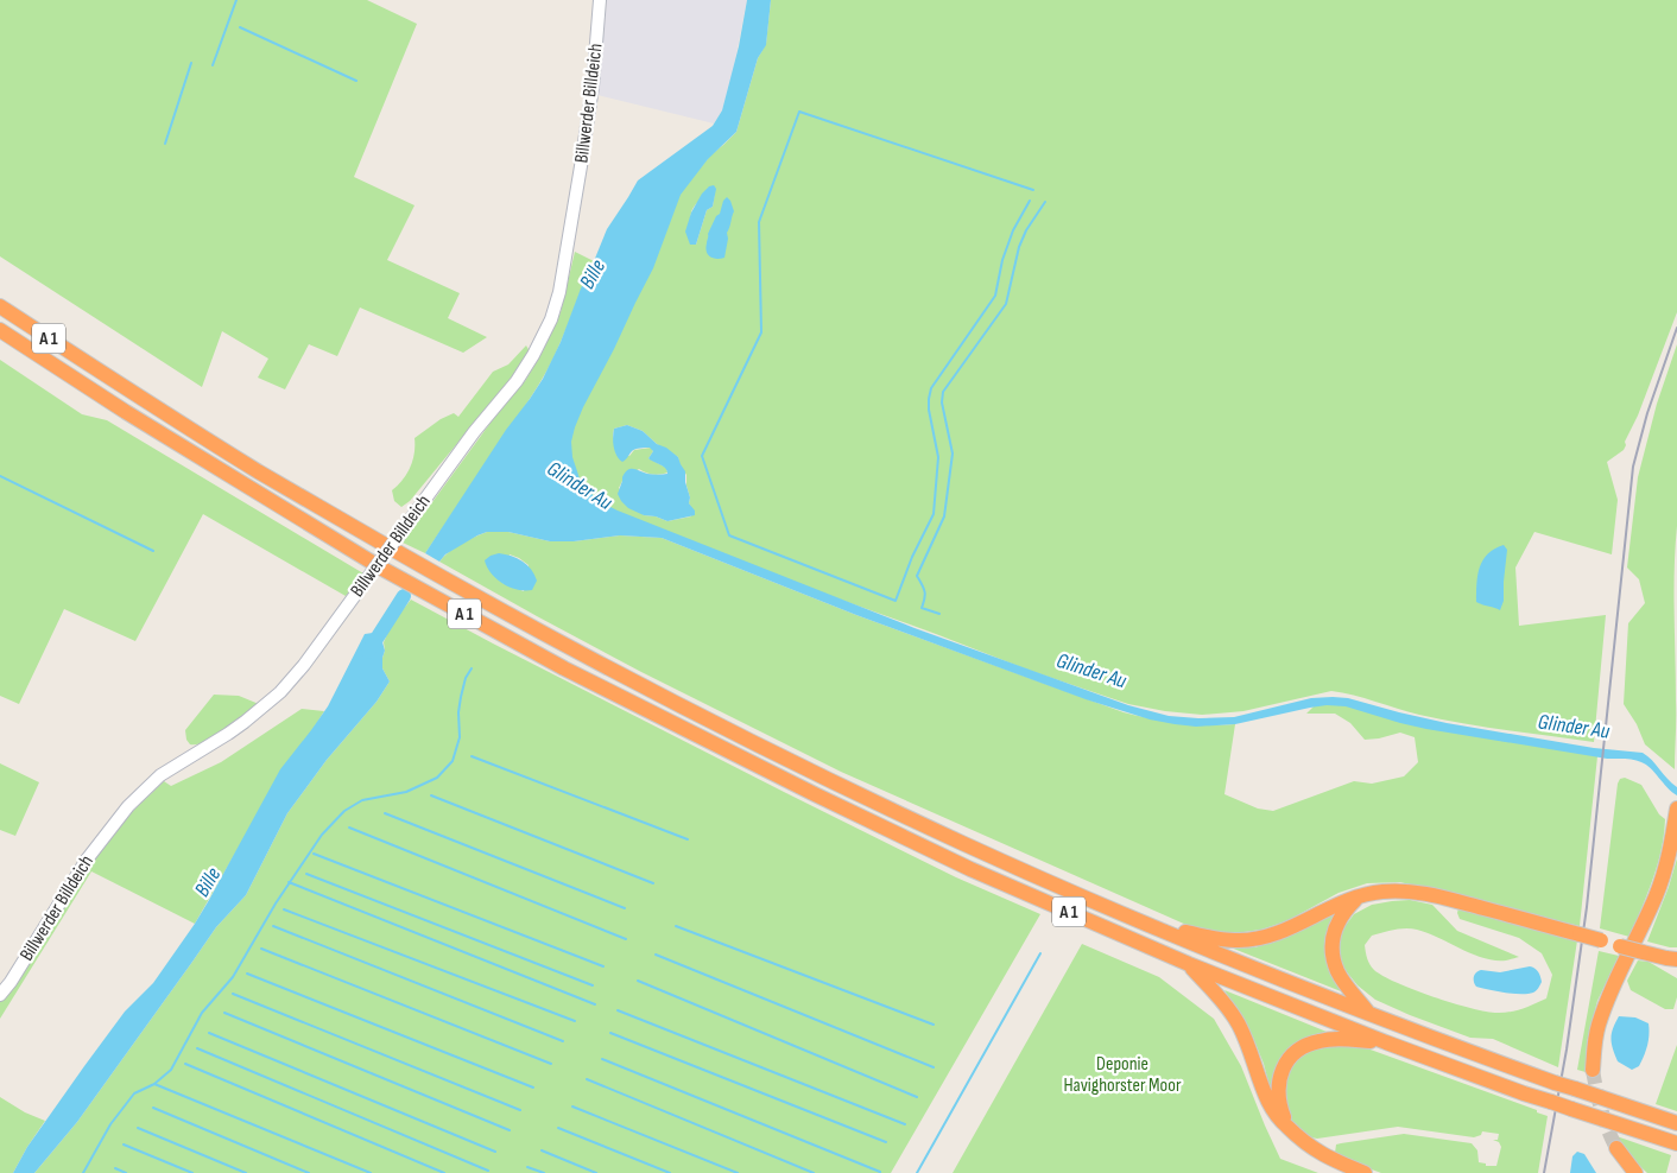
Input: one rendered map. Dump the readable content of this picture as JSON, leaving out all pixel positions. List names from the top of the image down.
{
  "streets": {
    "highway": ["A 1"],
    "street": ["Billwerder Billdeich"]
  },
  "water": ["Bille", "Glinder Au"],
  "parks": ["Deponie Havighorster Moor"]
}
